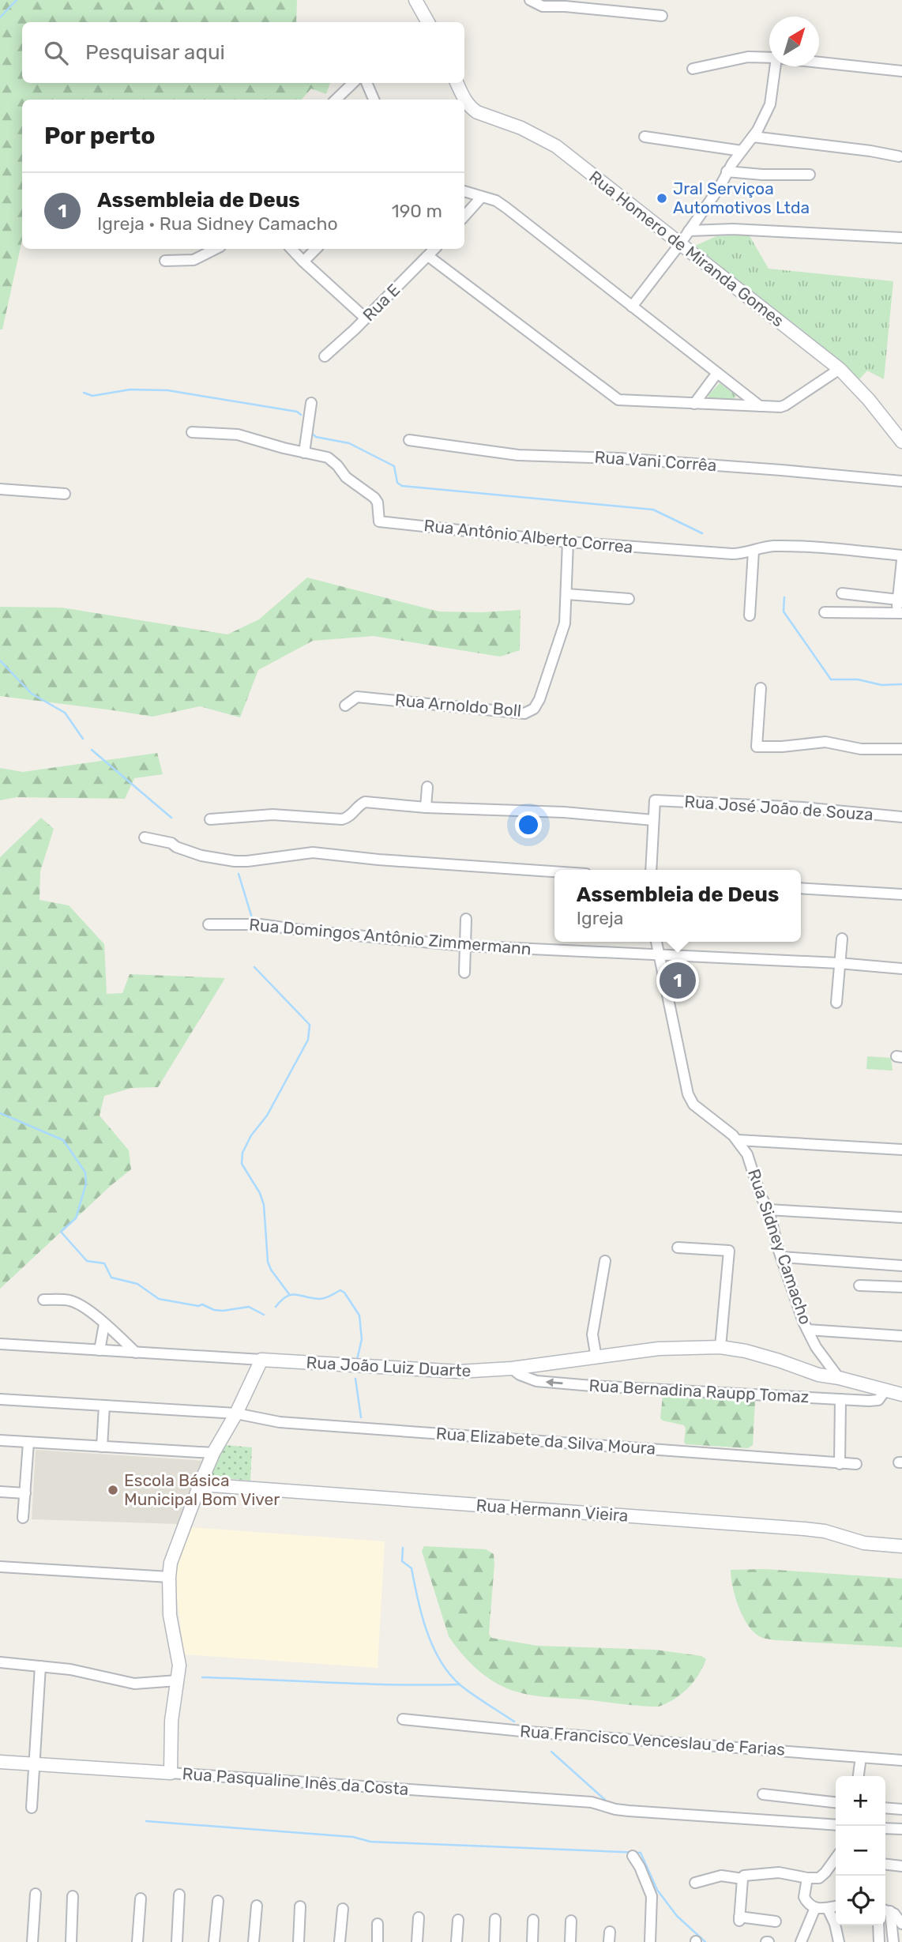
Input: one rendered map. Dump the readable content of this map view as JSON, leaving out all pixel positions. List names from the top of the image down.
{
  "streets": {
    "street": [
      "Rua Homero de Miranda Gomes",
      "Rua E",
      "Rua Vani Corrêa",
      "Rua Antônio Alberto Correa",
      "Rua Arnoldo Boll",
      "Rua José João de Souza",
      "Rua Domingos Antônio Zimmermann",
      "Rua Sidney Camacho",
      "Rua João Luiz Duarte",
      "Rua Bernadina Raupp Tomaz",
      "Rua Elizabete da Silva Moura",
      "Rua Hermann Vieira",
      "Rua Francisco Venceslau de Farias",
      "Rua Pasqualine Inês da Costa"
    ]
  },
  "crossings": [
    ["Rua Antônio Alberto Correa", "Rua Arnoldo Boll"],
    ["Rua Domingos Antônio Zimmermann", "Rua Sidney Camacho"],
    ["Rua Sidney Camacho", "Rua João Luiz Duarte"],
    ["Rua João Luiz Duarte", "Rua Bernadina Raupp Tomaz"]
  ],
  "one_way": ["Rua Bernadina Raupp Tomaz"],
  "places": ["Jral Serviçoa Automotivos Ltda", "Escola Básica Municipal Bom Viver"],
  "north": "top right",
  "page": {
    "search": "Pesquisar aqui",
    "heading": "Por perto",
    "list": [
      {
        "mark": "1",
        "name": "Assembleia de Deus",
        "note": "Igreja · Rua Sidney Camacho",
        "value": "190 m"
      }
    ],
    "popup": ["Assembleia de Deus", "Igreja"],
    "pins": "1",
    "map_buttons": ["+", "−"]
  }
}
